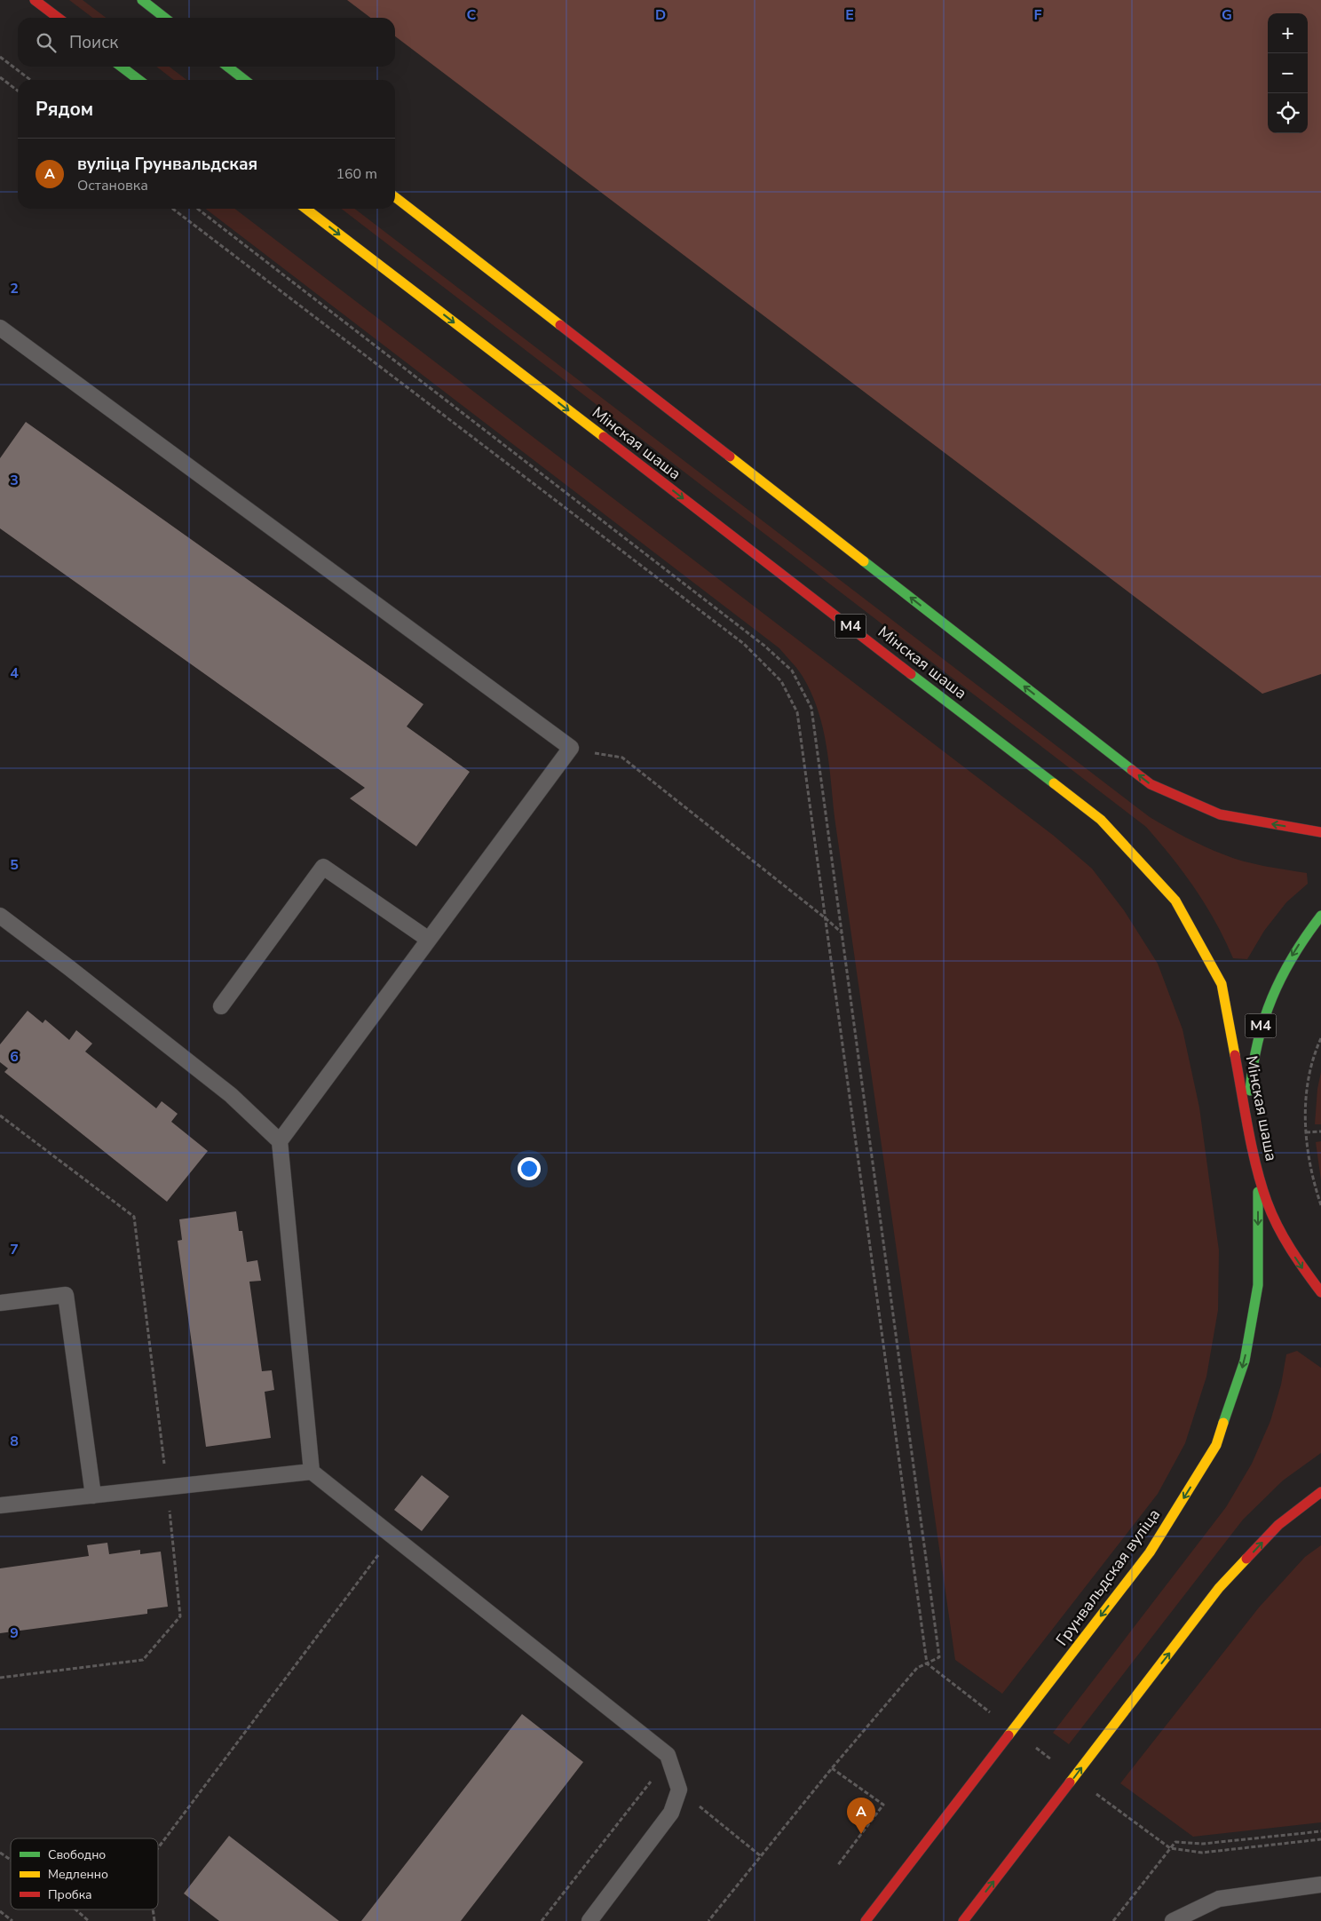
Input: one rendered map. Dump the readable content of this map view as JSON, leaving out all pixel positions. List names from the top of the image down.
{
  "streets": {
    "main road": ["Мінская шаша", "М4", "Грунвальдская вуліца"]
  },
  "crossings": [
    ["Мінская шаша", "М4"],
    ["Мінская шаша", "Грунвальдская вуліца"]
  ],
  "legend": ["Свободно", "Медленно", "Пробка"],
  "page": {
    "map_buttons": ["+", "−"],
    "search": "Поиск",
    "heading": "Рядом",
    "list": [
      {
        "mark": "A",
        "name": "вуліца Грунвальдская",
        "note": "Остановка",
        "value": "160 m"
      }
    ],
    "pins": "A"
  },
  "grid": {
    "columns": [
      "C",
      "D",
      "E",
      "F",
      "G"
    ],
    "rows": [
      "2",
      "3",
      "4",
      "5",
      "6",
      "7",
      "8",
      "9"
    ]
  }
}
